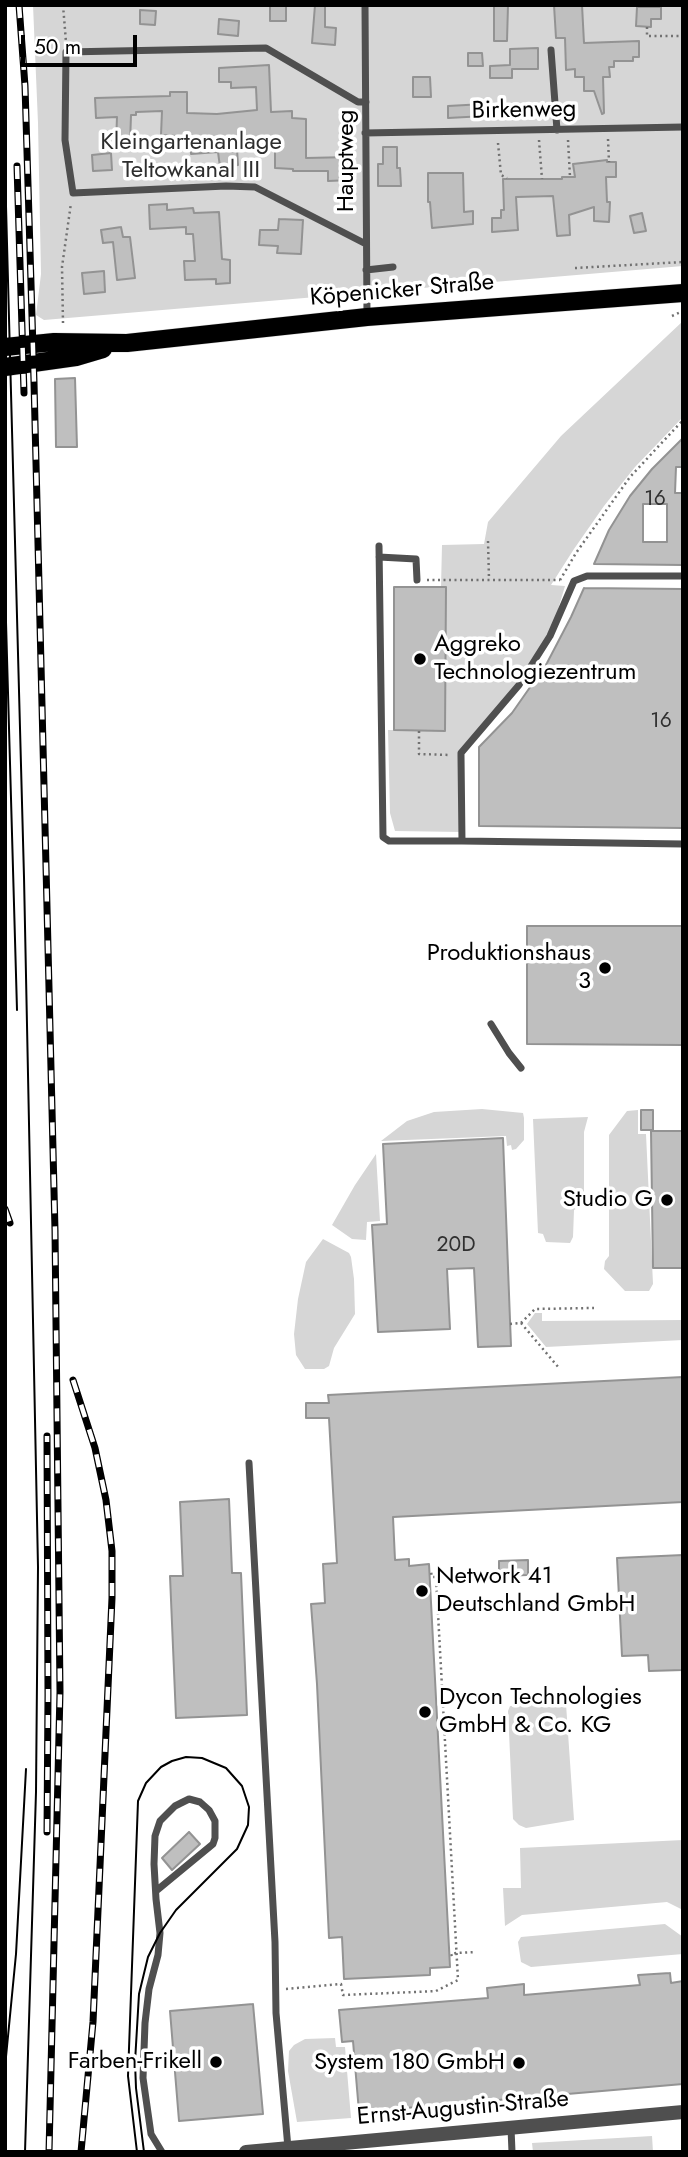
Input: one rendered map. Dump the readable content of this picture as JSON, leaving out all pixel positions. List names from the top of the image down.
{
  "streets": {
    "main road": ["Köpenicker Straße"],
    "street": ["Ernst-Augustin-Straße"],
    "lane": ["Birkenweg", "Hauptweg"]
  },
  "crossings": [
    ["Birkenweg", "Hauptweg"],
    ["Hauptweg", "Köpenicker Straße"]
  ],
  "parks": ["Kleingartenanlage Teltowkanal III"],
  "places": [
    "Aggreko Technologiezentrum",
    "Produktionshaus 3",
    "Studio G",
    "Network 41 Deutschland GmbH",
    "Dycon Technologies GmbH & Co. KG",
    "Farben-Frikell",
    "System 180 GmbH"
  ],
  "house_numbers": ["16", "16", "20D"],
  "scale_bar": "50 m"
}
